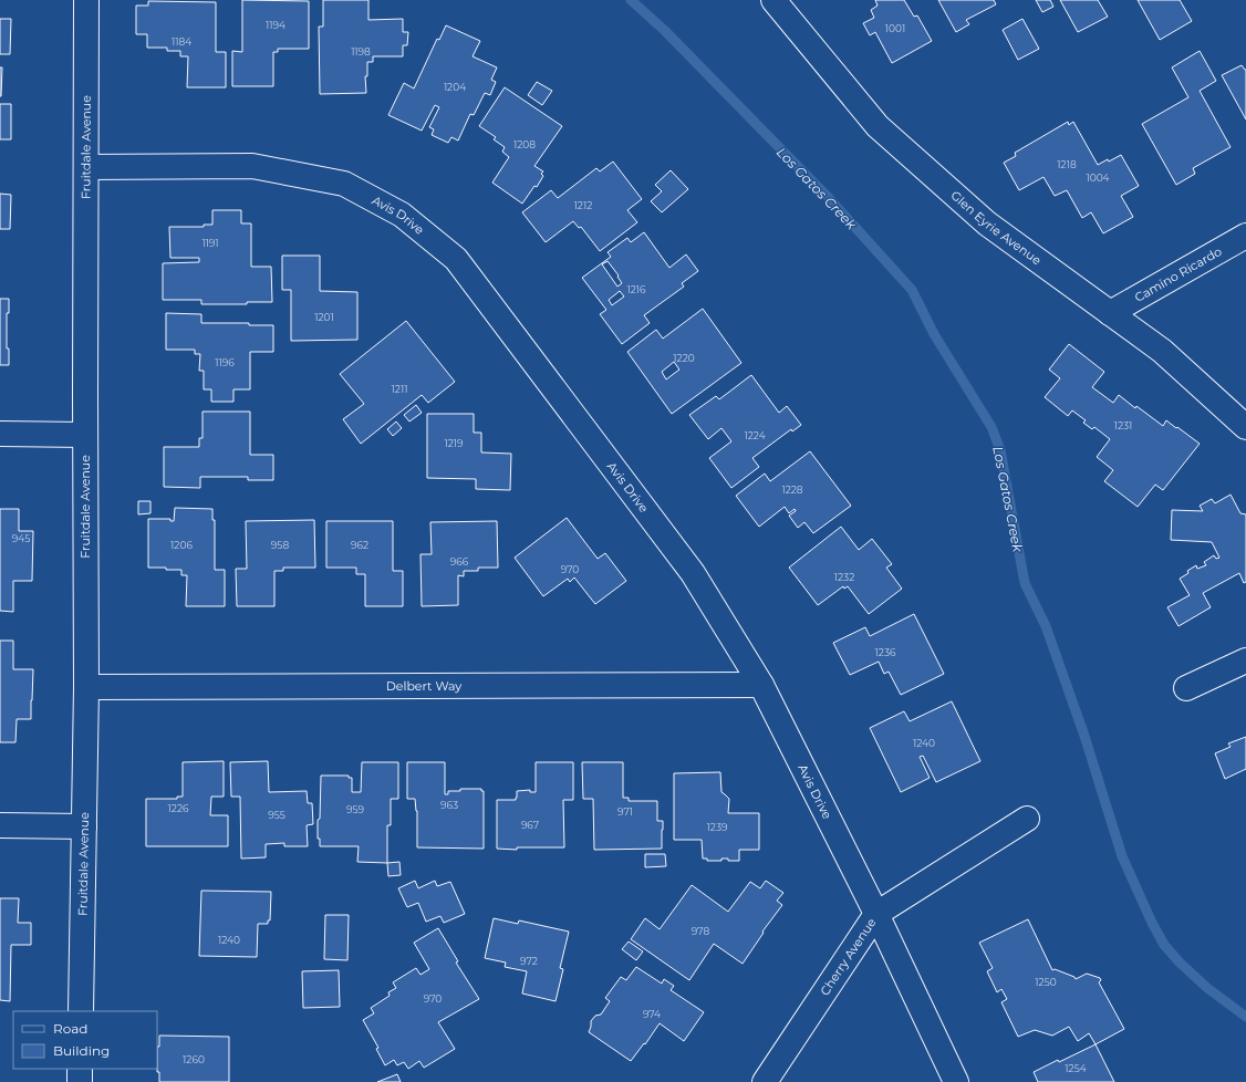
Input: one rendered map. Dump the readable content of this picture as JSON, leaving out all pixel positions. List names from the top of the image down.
{
  "streets": {
    "street": [
      "Fruitdale Avenue",
      "Avis Drive",
      "Glen Eyrie Avenue",
      "Camino Ricardo",
      "Delbert Way",
      "Cherry Avenue"
    ]
  },
  "crossings": [
    ["Fruitdale Avenue", "Avis Drive"],
    ["Fruitdale Avenue", "Delbert Way"],
    ["Avis Drive", "Delbert Way"],
    ["Avis Drive", "Cherry Avenue"],
    ["Glen Eyrie Avenue", "Camino Ricardo"]
  ],
  "water": ["Los Gatos Creek"],
  "house_numbers": [
    "1194",
    "1001",
    "1184",
    "1198",
    "1204",
    "1208",
    "1218",
    "1004",
    "1212",
    "1191",
    "1216",
    "1201",
    "1220",
    "1196",
    "1211",
    "1231",
    "1224",
    "1219",
    "1228",
    "945",
    "1206",
    "958",
    "962",
    "966",
    "970",
    "1232",
    "1236",
    "1240",
    "963",
    "1226",
    "959",
    "971",
    "955",
    "967",
    "1239",
    "978",
    "1240",
    "972",
    "1250",
    "970",
    "974",
    "1260",
    "1254"
  ],
  "legend": ["Road", "Building"]
}
